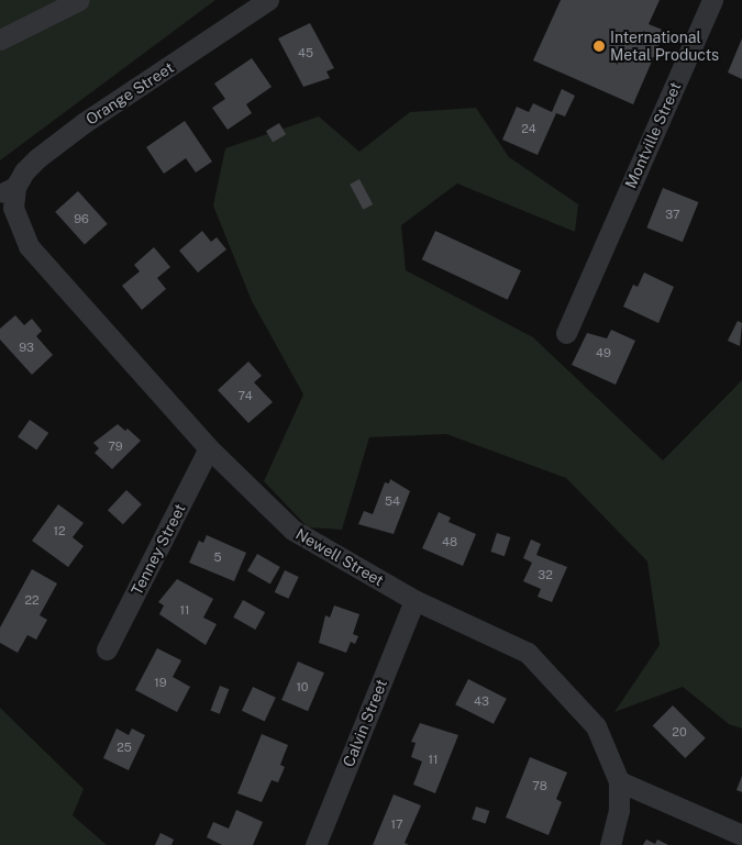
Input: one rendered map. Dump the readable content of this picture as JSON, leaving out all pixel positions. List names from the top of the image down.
{
  "streets": {
    "street": [
      "Orange Street",
      "Montville Street",
      "Tenney Street",
      "Newell Street",
      "Calvin Street"
    ]
  },
  "crossings": [
    ["Orange Street", "Newell Street"],
    ["Tenney Street", "Newell Street"],
    ["Newell Street", "Calvin Street"]
  ],
  "places": ["International Metal Products"],
  "house_numbers": [
    "45",
    "24",
    "37",
    "96",
    "93",
    "49",
    "74",
    "79",
    "54",
    "12",
    "48",
    "5",
    "32",
    "22",
    "11",
    "19",
    "10",
    "43",
    "20",
    "25",
    "11",
    "78",
    "17"
  ]
}
